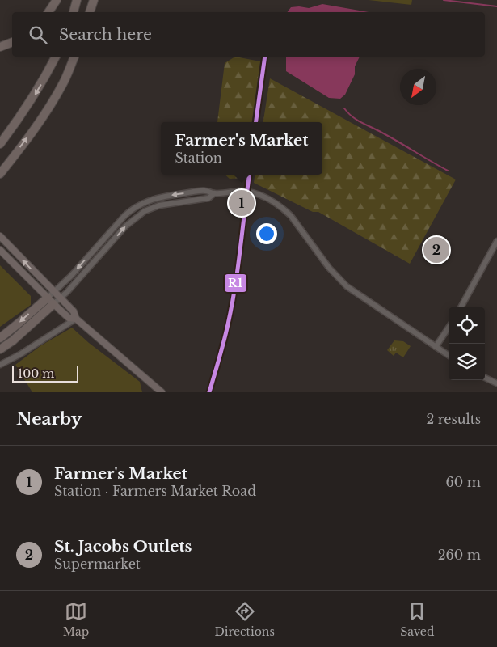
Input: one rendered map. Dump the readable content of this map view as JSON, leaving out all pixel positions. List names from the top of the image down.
{
  "lines": ["transit line R1"],
  "scale_bar": "100 m",
  "north": "bottom left",
  "page": {
    "search": "Search here",
    "popup": ["Farmer's Market", "Station"],
    "pins": ["1", "2"],
    "scale": "100 m",
    "heading": ["Nearby", "2 results"],
    "list": [
      {
        "mark": "1",
        "name": "Farmer's Market",
        "note": "Station · Farmers Market Road",
        "value": "60 m"
      },
      {
        "mark": "2",
        "name": "St. Jacobs Outlets",
        "note": "Supermarket",
        "value": "260 m"
      }
    ],
    "nav": ["Map", "Directions", "Saved"]
  }
}
